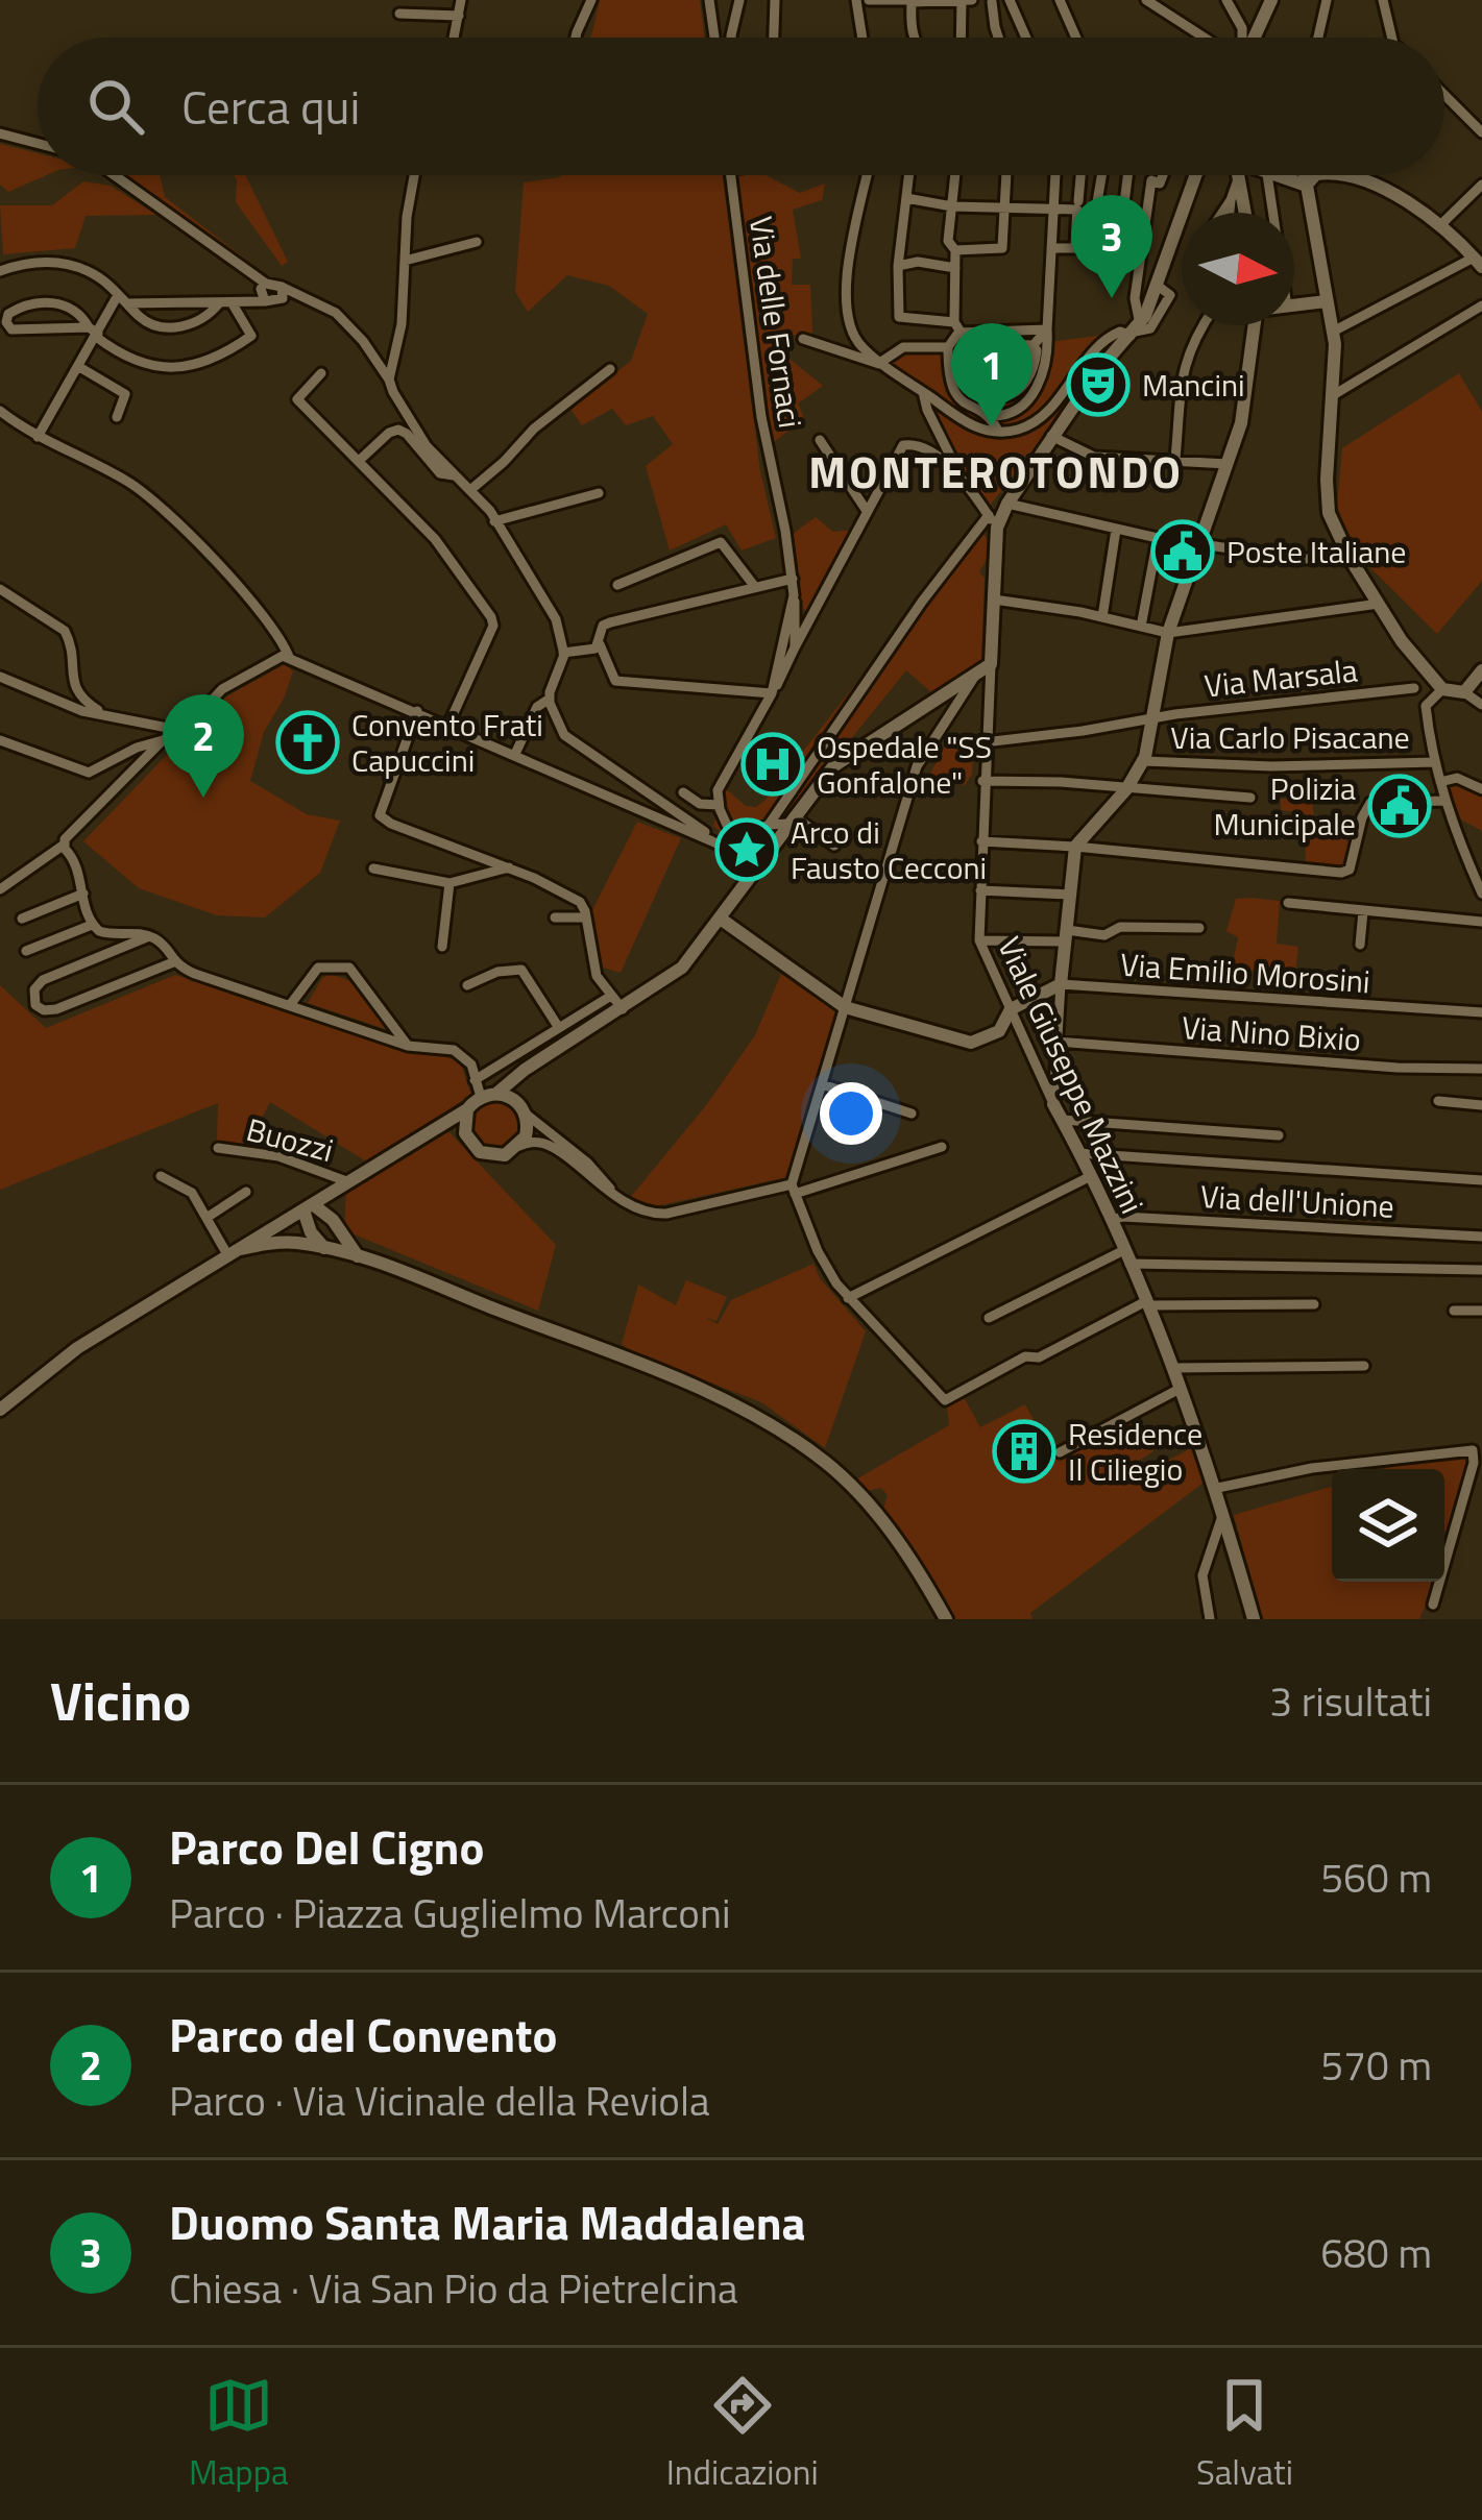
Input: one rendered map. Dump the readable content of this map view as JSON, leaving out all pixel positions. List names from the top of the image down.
{
  "streets": {
    "main road": ["Viale Giuseppe Mazzini"],
    "street": [
      "Via delle Fornaci",
      "Via Marsala",
      "Via Carlo Pisacane",
      "Via Emilio Morosini",
      "Via Nino Bixio",
      "Buozzi",
      "Via dell'Unione"
    ]
  },
  "crossings": [
    ["Via Marsala", "Viale Giuseppe Mazzini"],
    ["Viale Giuseppe Mazzini", "Via dell'Unione"]
  ],
  "districts": ["MONTEROTONDO"],
  "places": {
    "theatre": ["Mancini"],
    "public building": ["Poste Italiane", "Polizia Municipale"],
    "church": ["Convento Frati Capuccini"],
    "hospital": ["Ospedale \"SS Gonfalone\""],
    "place": ["Arco di Fausto Cecconi"],
    "building": ["Residence Il Ciliegio"]
  },
  "north": "right",
  "page": {
    "search": "Cerca qui",
    "pins": ["3", "1", "2"],
    "heading": ["Vicino", "3 risultati"],
    "list": [
      {
        "mark": "1",
        "name": "Parco Del Cigno",
        "note": "Parco · Piazza Guglielmo Marconi",
        "value": "560 m"
      },
      {
        "mark": "2",
        "name": "Parco del Convento",
        "note": "Parco · Via Vicinale della Reviola",
        "value": "570 m"
      },
      {
        "mark": "3",
        "name": "Duomo Santa Maria Maddalena",
        "note": "Chiesa · Via San Pio da Pietrelcina",
        "value": "680 m"
      }
    ],
    "nav": ["Mappa", "Indicazioni", "Salvati"]
  }
}
